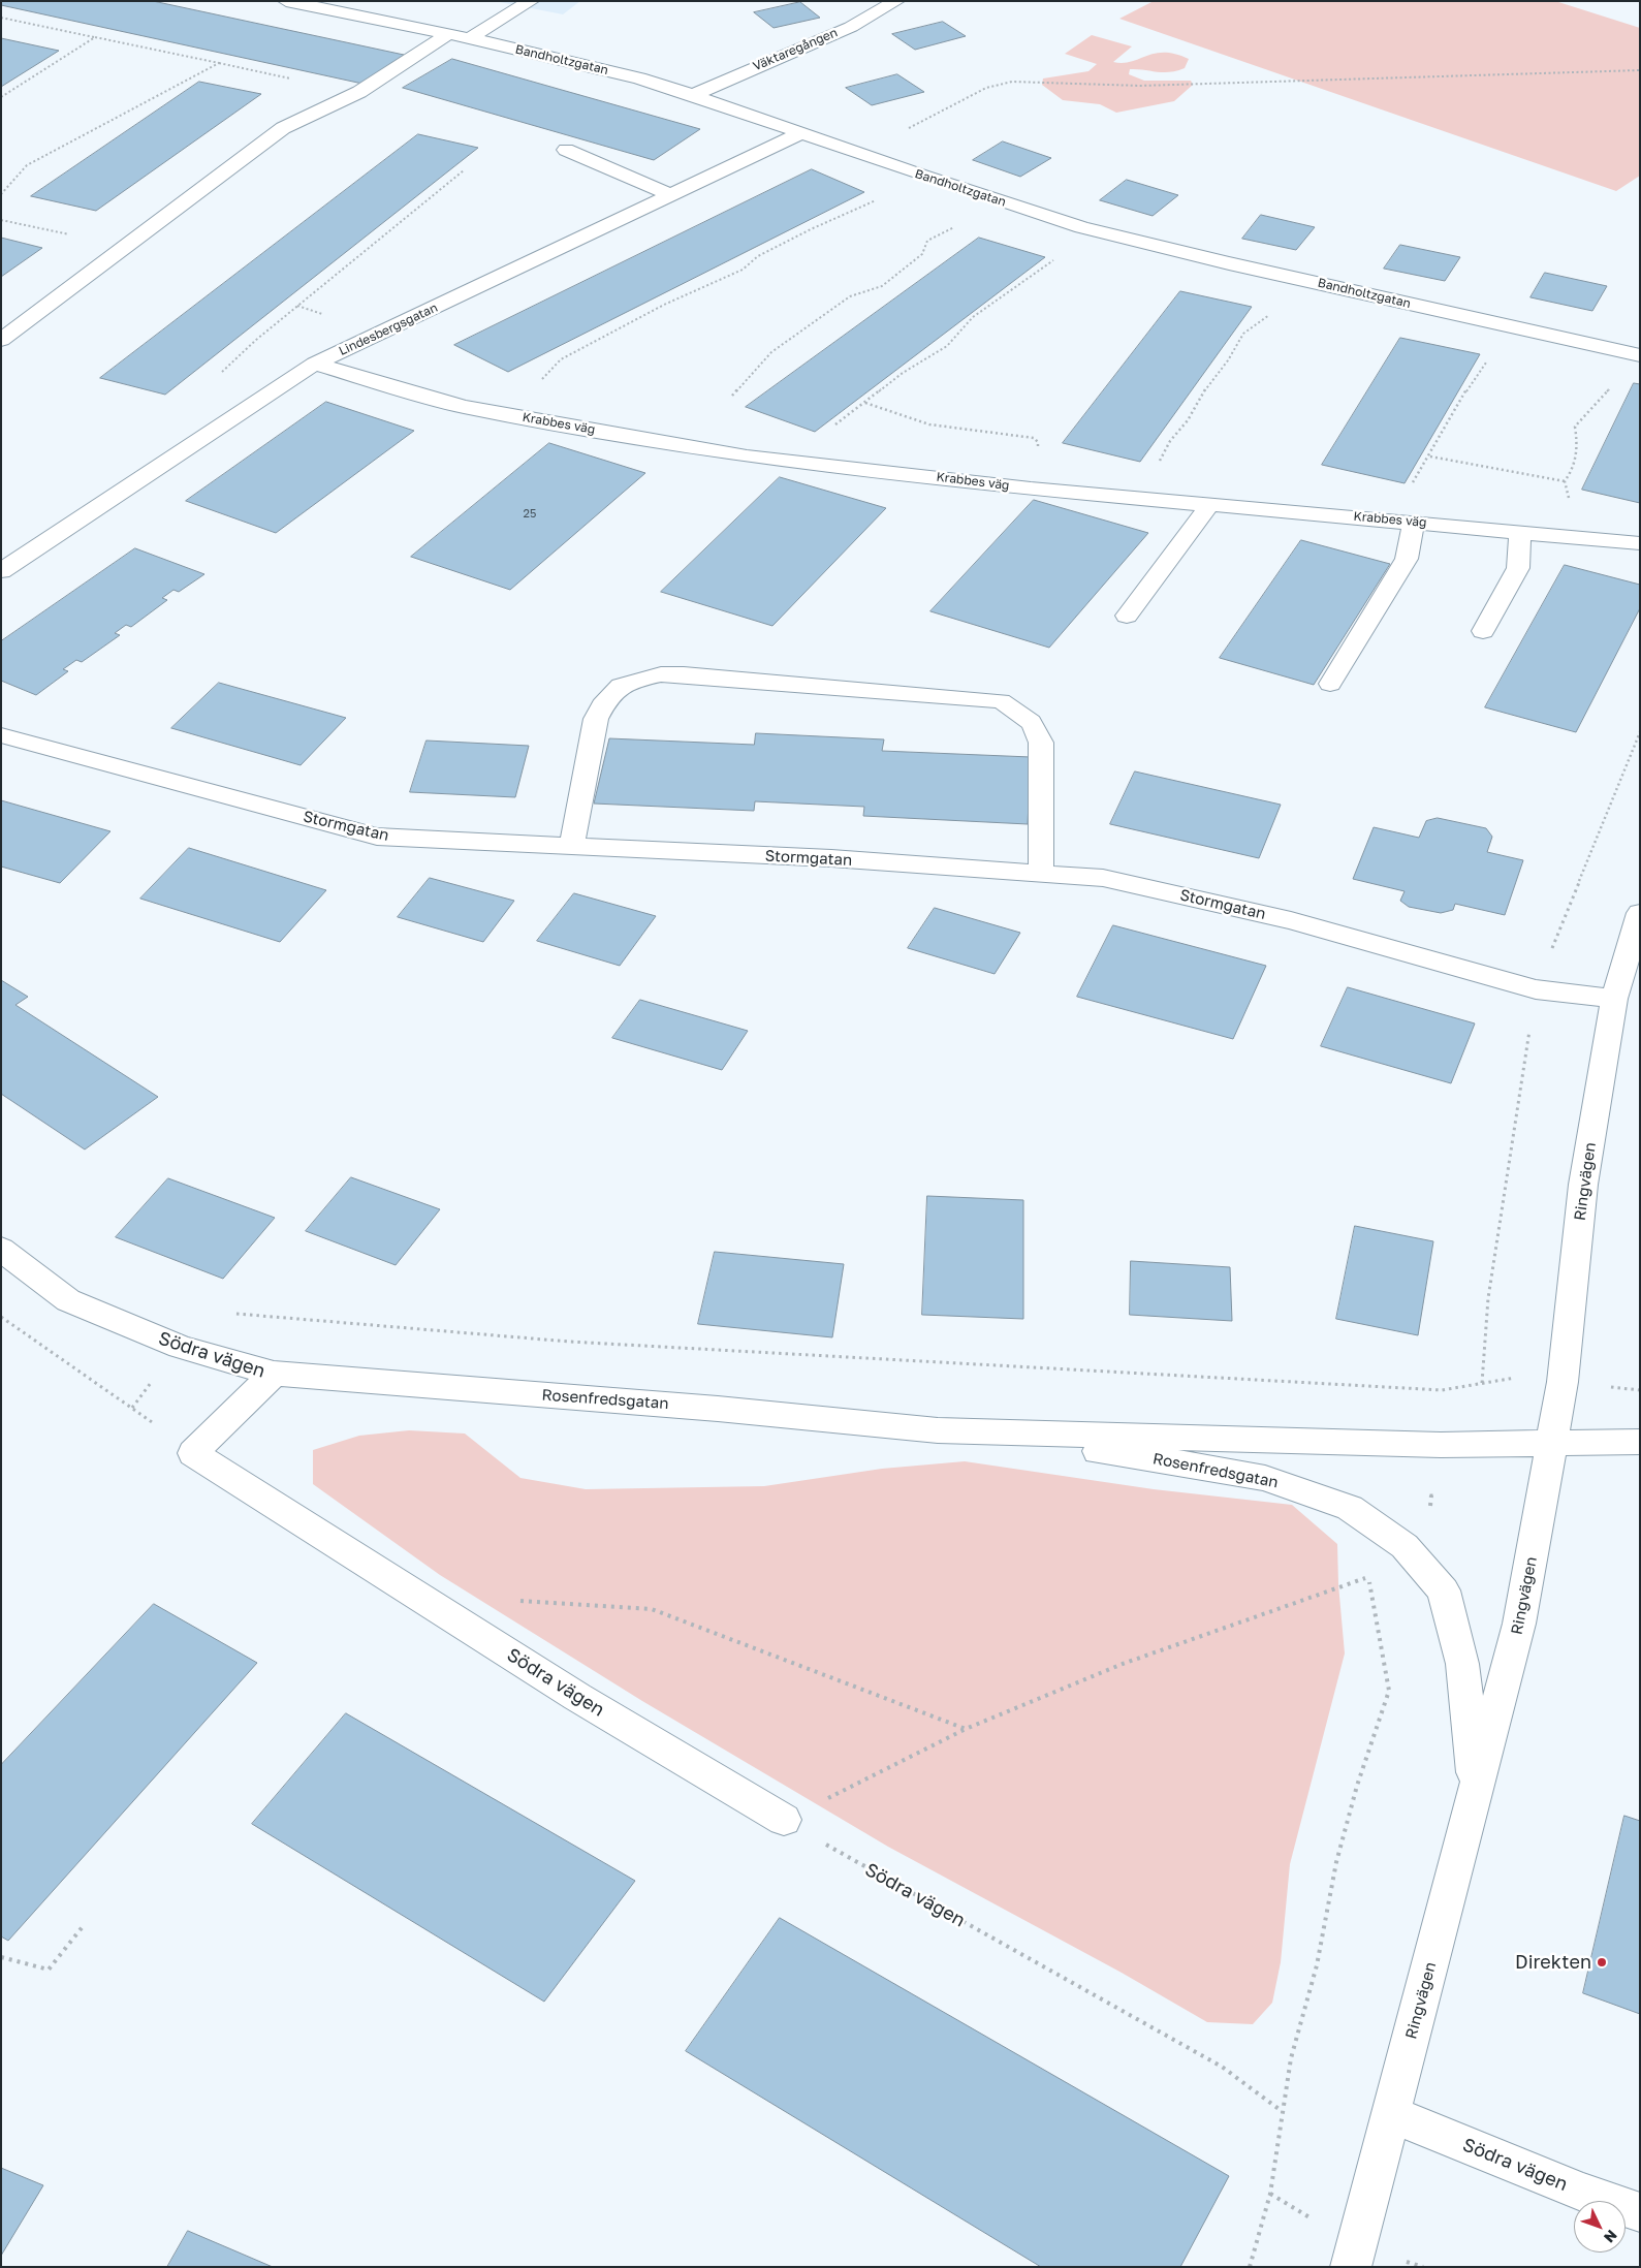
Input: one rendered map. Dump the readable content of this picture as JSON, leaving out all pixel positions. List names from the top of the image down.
{
  "streets": {
    "street": [
      "Väktaregången",
      "Bandholtzgatan",
      "Lindesbergsgatan",
      "Krabbes väg",
      "Stormgatan",
      "Ringvägen",
      "Södra vägen",
      "Rosenfredsgatan"
    ]
  },
  "crossings": [
    ["Väktaregången", "Bandholtzgatan"],
    ["Bandholtzgatan", "Lindesbergsgatan"],
    ["Lindesbergsgatan", "Krabbes väg"],
    ["Stormgatan", "Ringvägen"],
    ["Ringvägen", "Södra vägen"],
    ["Ringvägen", "Rosenfredsgatan"],
    ["Södra vägen", "Rosenfredsgatan"]
  ],
  "places": ["Direkten"],
  "house_numbers": ["25"],
  "north": "bottom right"
}
